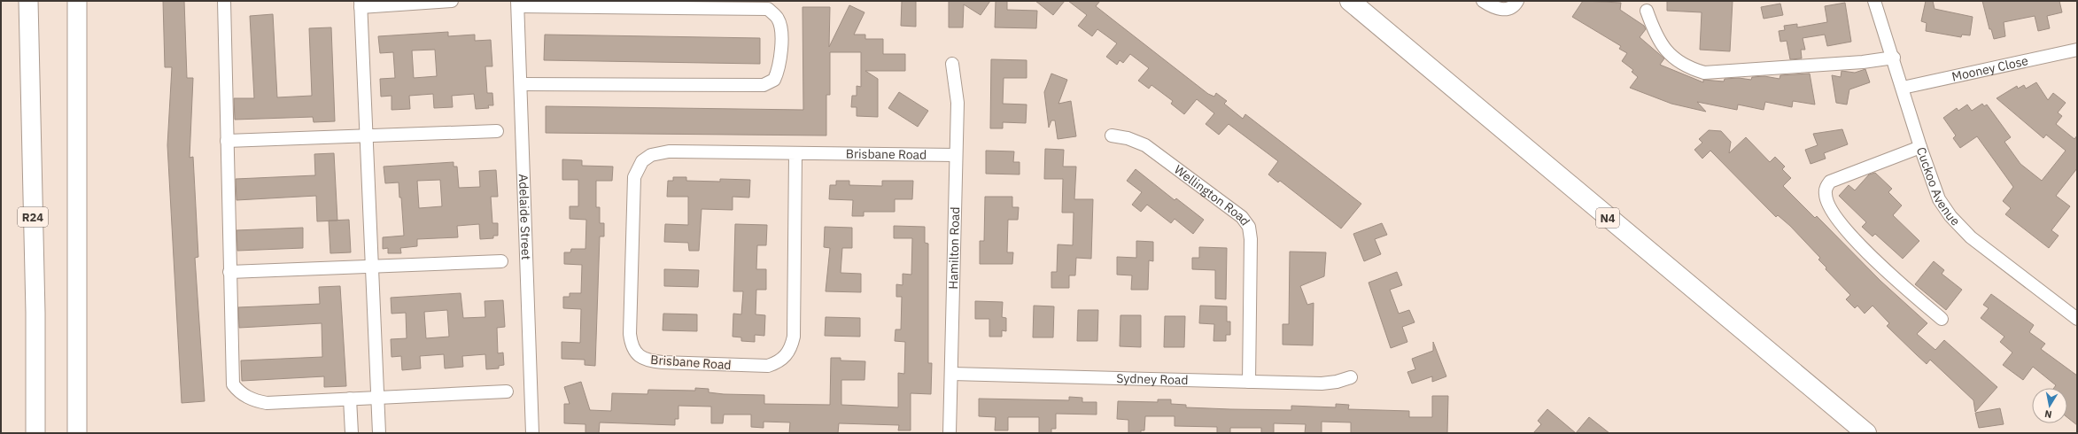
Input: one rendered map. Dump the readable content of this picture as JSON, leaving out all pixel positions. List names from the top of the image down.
{
  "streets": {
    "highway": ["N4"],
    "main road": ["R24"],
    "street": [
      "Mooney Close",
      "Brisbane Road",
      "Cuckoo Avenue",
      "Wellington Road",
      "Adelaide Street",
      "Hamilton Road",
      "Sydney Road"
    ]
  },
  "crossings": [
    ["Mooney Close", "Cuckoo Avenue"],
    ["Brisbane Road", "Hamilton Road"],
    ["Wellington Road", "Sydney Road"],
    ["Hamilton Road", "Sydney Road"]
  ],
  "north": "bottom"
}
